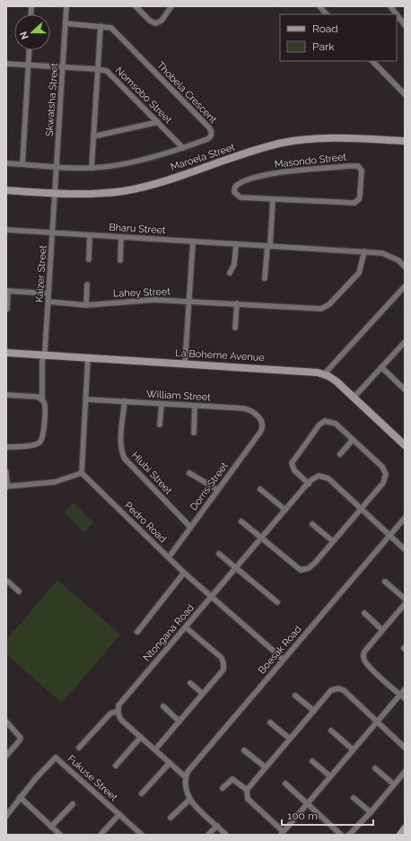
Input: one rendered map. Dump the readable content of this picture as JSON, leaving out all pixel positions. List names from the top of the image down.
{
  "streets": {
    "street": [
      "Thobela Crescent",
      "Nomsobo Street",
      "Skwatsha Street",
      "Maroela Street",
      "Masondo Street",
      "Bharu Street",
      "Kaizer Street",
      "Lahey Street",
      "La Boheme Avenue",
      "William Street",
      "Hlubi Street",
      "Dorris Street",
      "Pedro Road",
      "Ntongana Road",
      "Boesak Road",
      "Fukuse Street"
    ]
  },
  "crossings": [
    ["Thobela Crescent", "Nomsobo Street"],
    ["Thobela Crescent", "Skwatsha Street"],
    ["Nomsobo Street", "Skwatsha Street"],
    ["Skwatsha Street", "Maroela Street"],
    ["Skwatsha Street", "Kaizer Street"],
    ["Maroela Street", "Kaizer Street"],
    ["Bharu Street", "Kaizer Street"],
    ["Bharu Street", "Lahey Street"],
    ["Kaizer Street", "Lahey Street"],
    ["Kaizer Street", "La Boheme Avenue"],
    ["William Street", "Hlubi Street"],
    ["William Street", "Dorris Street"],
    ["Hlubi Street", "Dorris Street"],
    ["Dorris Street", "Pedro Road"],
    ["Pedro Road", "Ntongana Road"],
    ["Pedro Road", "Boesak Road"],
    ["Ntongana Road", "Boesak Road"]
  ],
  "legend": ["Road", "Park"],
  "scale_bar": "100 m",
  "north": "left"
}
